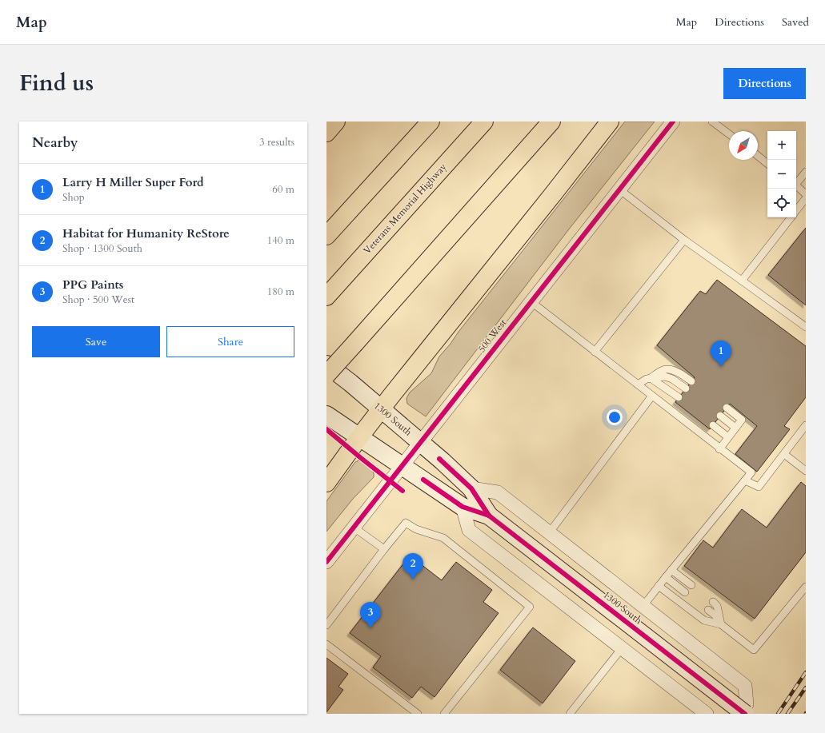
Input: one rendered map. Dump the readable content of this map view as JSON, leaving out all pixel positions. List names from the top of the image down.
{
  "streets": {
    "highway": ["Veterans Memorial Highway"],
    "main road": ["1300 South"],
    "street": ["500 West"]
  },
  "crossings": [
    ["500 West", "1300 South"]
  ],
  "north": "bottom left",
  "page": {
    "header": "Map",
    "nav": ["Map", "Directions", "Saved"],
    "title": "Find us",
    "buttons": [
      "Directions",
      ["Save", "Share"]
    ],
    "heading": ["Nearby", "3 results"],
    "map_buttons": ["+", "−"],
    "list": [
      {
        "mark": "1",
        "name": "Larry H Miller Super Ford",
        "note": "Shop",
        "value": "60 m"
      },
      {
        "mark": "2",
        "name": "Habitat for Humanity ReStore",
        "note": "Shop · 1300 South",
        "value": "140 m"
      },
      {
        "mark": "3",
        "name": "PPG Paints",
        "note": "Shop · 500 West",
        "value": "180 m"
      }
    ],
    "pins": ["1", "2", "3"]
  }
}
